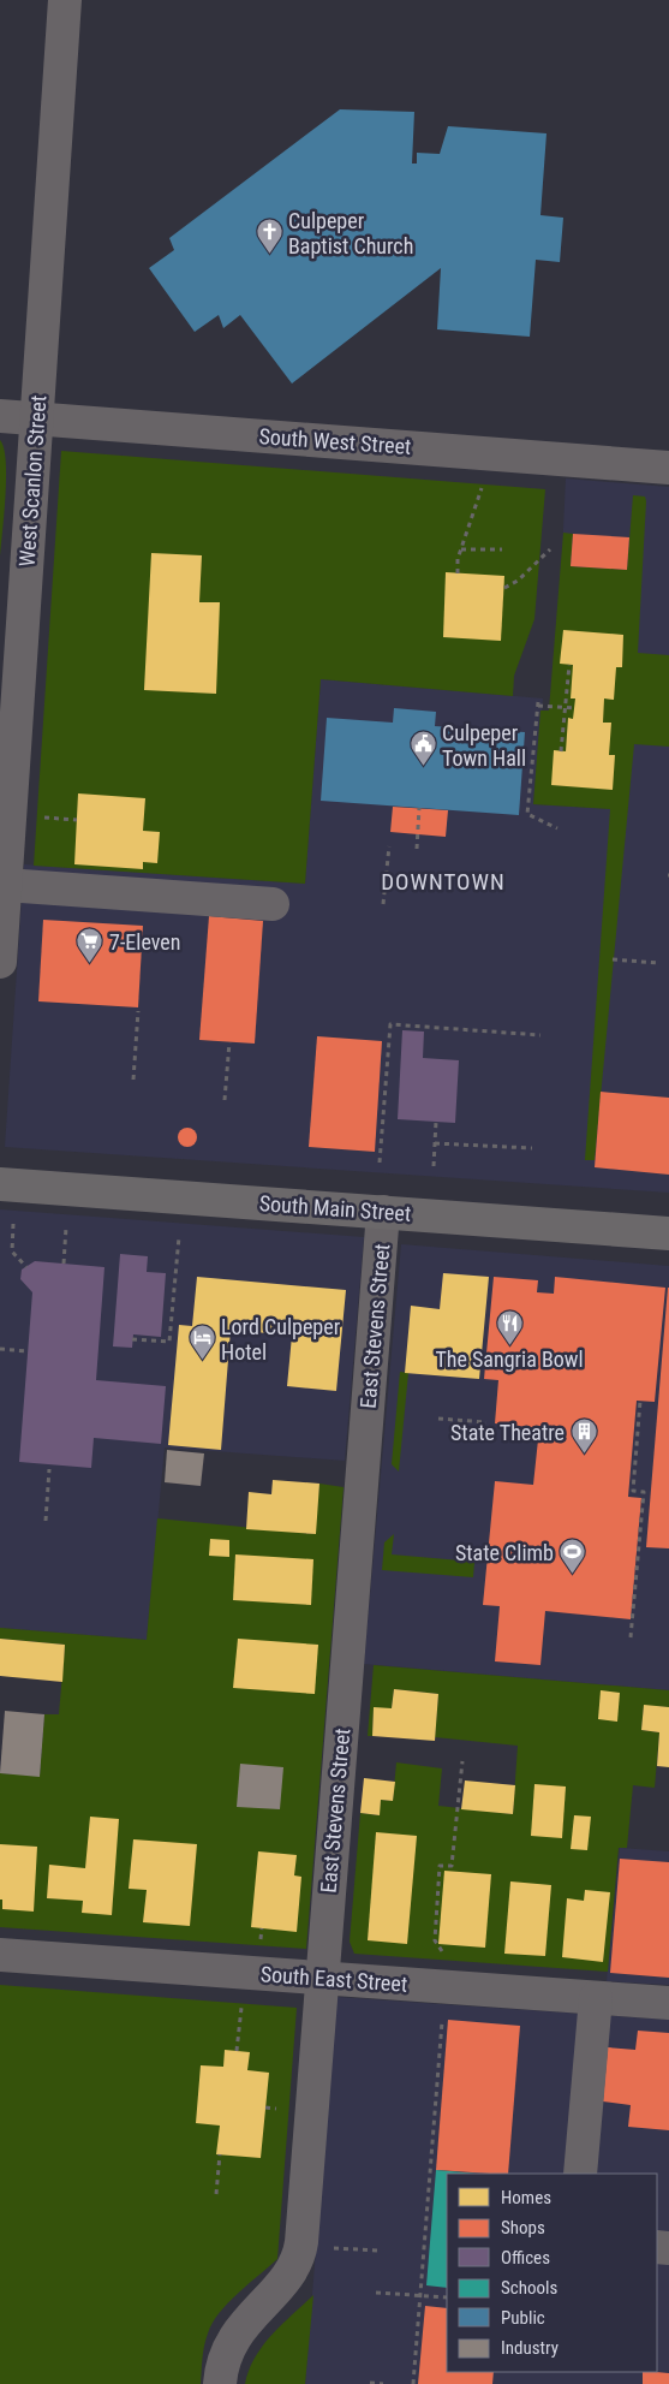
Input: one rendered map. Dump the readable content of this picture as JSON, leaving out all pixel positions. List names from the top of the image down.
{
  "streets": {
    "main road": ["South Main Street"],
    "street": [
      "South West Street",
      "West Scanlon Street",
      "East Stevens Street",
      "South East Street"
    ]
  },
  "crossings": [
    ["South West Street", "West Scanlon Street"],
    ["South Main Street", "East Stevens Street"],
    ["East Stevens Street", "South East Street"]
  ],
  "districts": ["DOWNTOWN"],
  "places": {
    "church": ["Culpeper Baptist Church"],
    "public building": ["Culpeper Town Hall"],
    "supermarket": ["7-Eleven"],
    "restaurant": ["The Sangria Bowl"],
    "hotel": ["Lord Culpeper Hotel"],
    "building": ["State Theatre"],
    "sports": ["State Climb"]
  },
  "legend": [
    "Homes",
    "Shops",
    "Offices",
    "Schools",
    "Public",
    "Industry"
  ]
}
